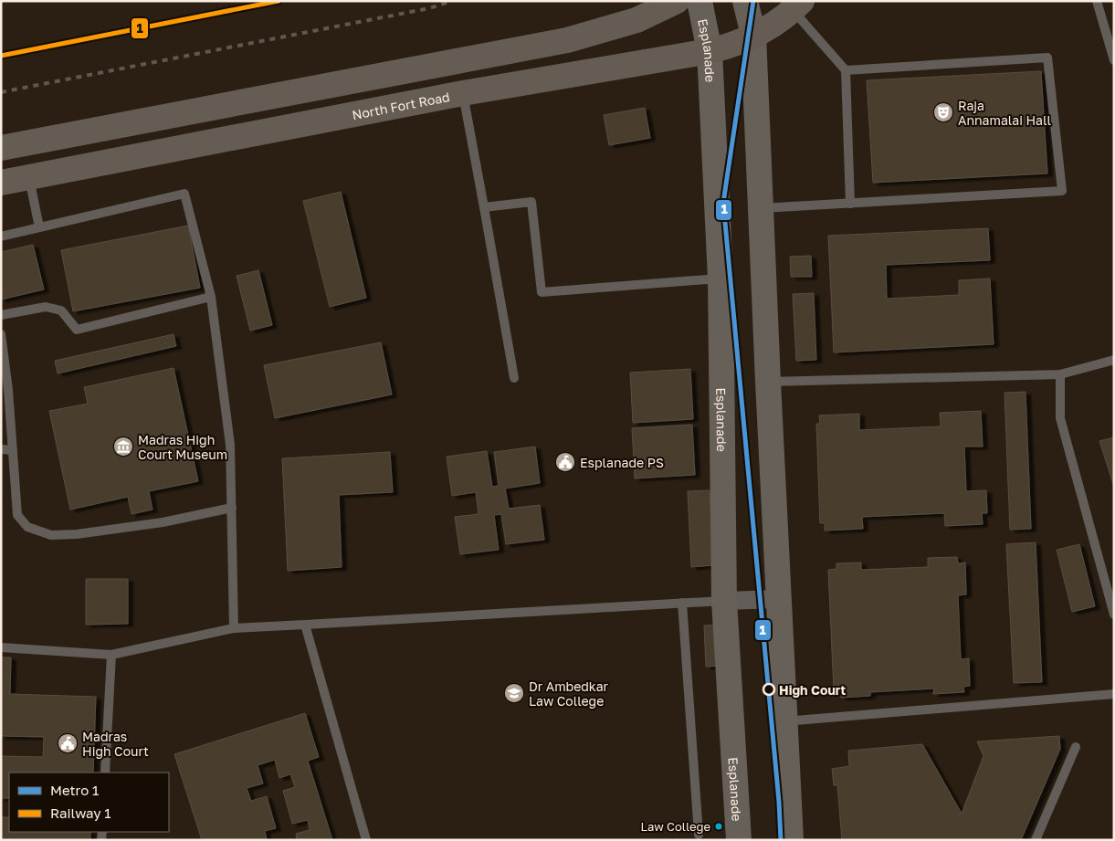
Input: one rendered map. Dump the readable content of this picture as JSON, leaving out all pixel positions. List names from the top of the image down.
{
  "streets": {
    "main road": ["Esplanade", "North Fort Road"]
  },
  "crossings": [
    ["Esplanade", "North Fort Road"]
  ],
  "places": {
    "theatre": ["Raja Annamalai Hall"],
    "museum": ["Madras High Court Museum"],
    "public building": ["Esplanade PS", "Madras High Court"],
    "other": ["High Court", "Law College"],
    "school or university": ["Dr Ambedkar Law College"]
  },
  "lines": ["metro line 1", "rail line 1"],
  "legend": ["Metro 1", "Railway 1"]
}
